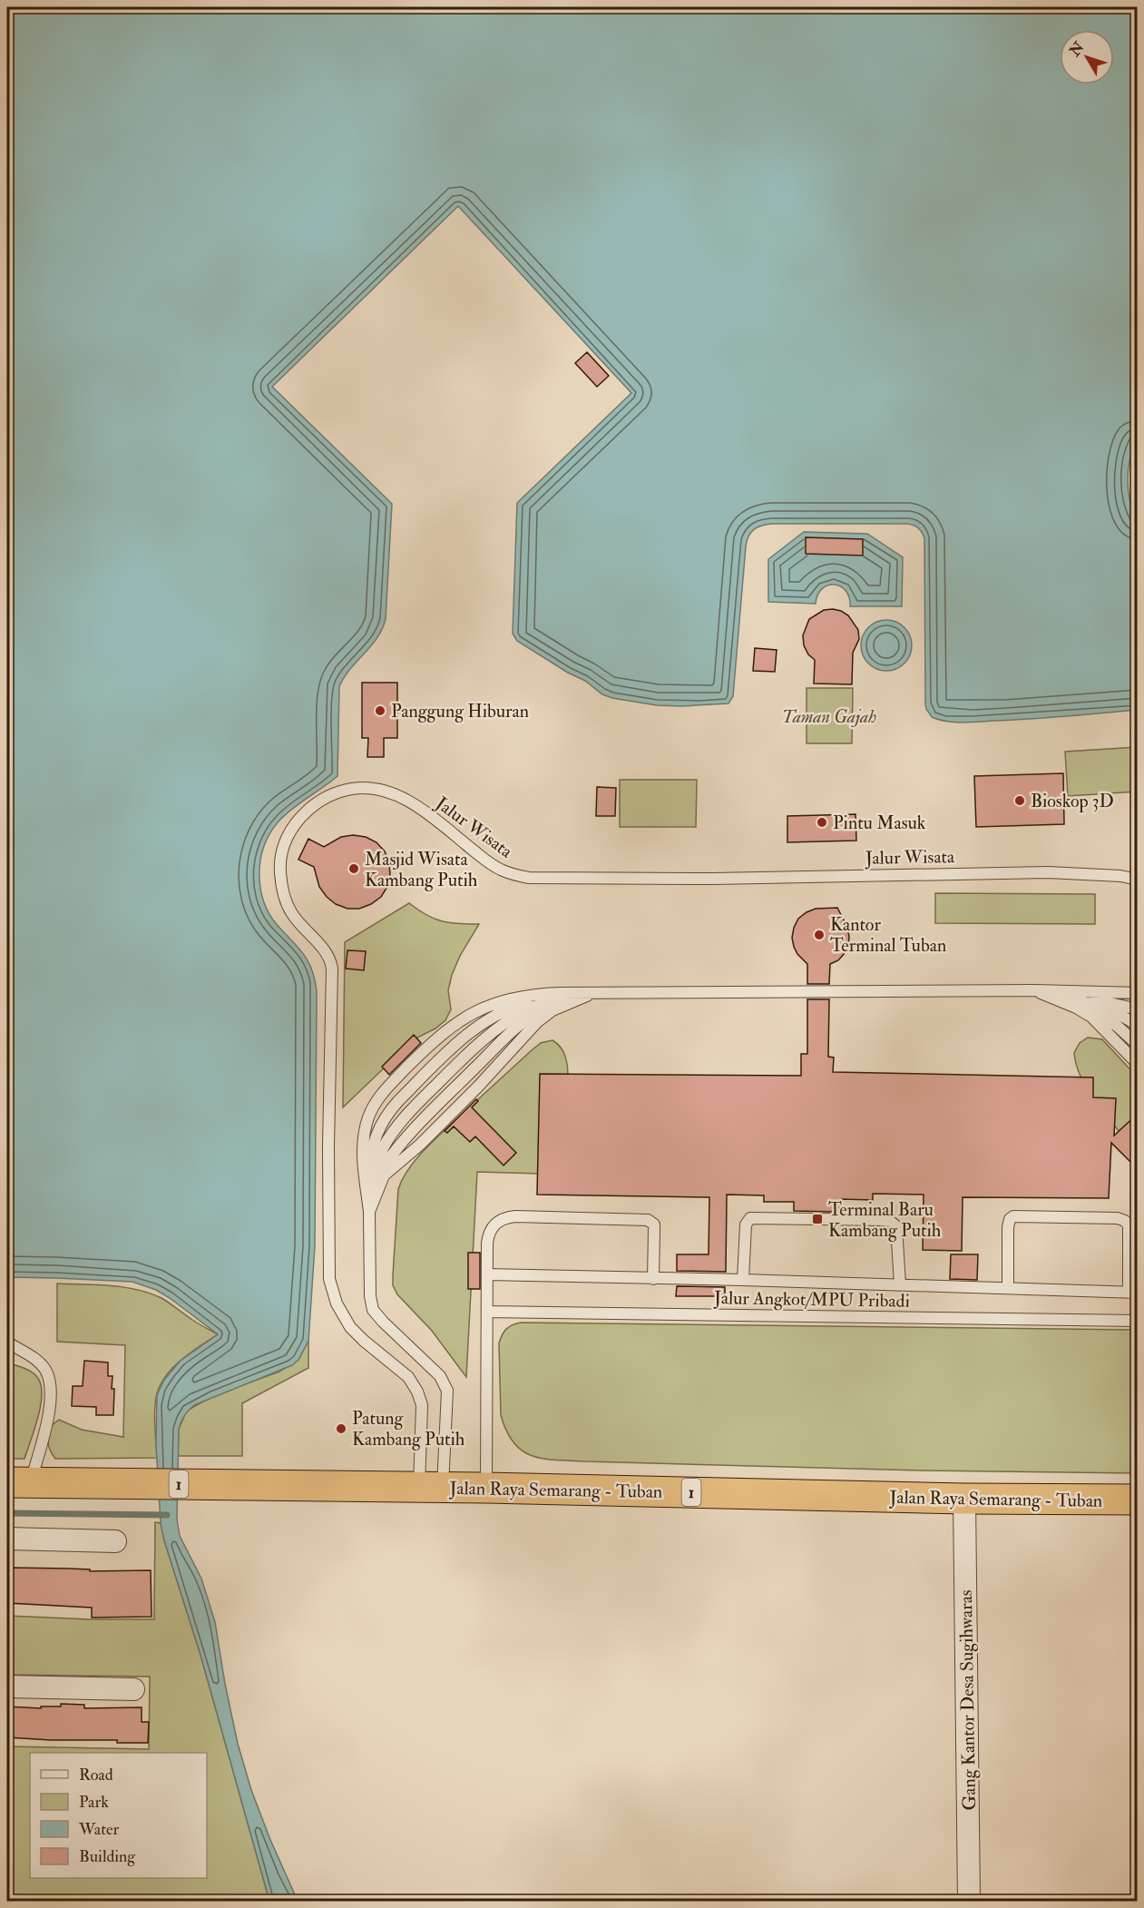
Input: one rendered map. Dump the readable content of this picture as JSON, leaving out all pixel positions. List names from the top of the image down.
{
  "streets": {
    "highway": ["1", "Jalan Raya Semarang - Tuban"],
    "street": ["Gang Kantor Desa Sugihwaras"],
    "lane": ["Jalur Wisata", "Jalur Angkot/MPU Pribadi"]
  },
  "crossings": [
    ["Jalur Wisata", "Jalan Raya Semarang - Tuban"],
    ["Jalan Raya Semarang - Tuban", "Gang Kantor Desa Sugihwaras"]
  ],
  "parks": ["Taman Gajah"],
  "places": {
    "other": [
      "Panggung Hiburan",
      "Bioskop 3D",
      "Pintu Masuk",
      "Masjid Wisata Kambang Putih",
      "Kantor Terminal Tuban",
      "Patung Kambang Putih"
    ],
    "transit": ["Terminal Baru Kambang Putih"]
  },
  "legend": [
    "Road",
    "Park",
    "Water",
    "Building"
  ],
  "north": "top left"
}
